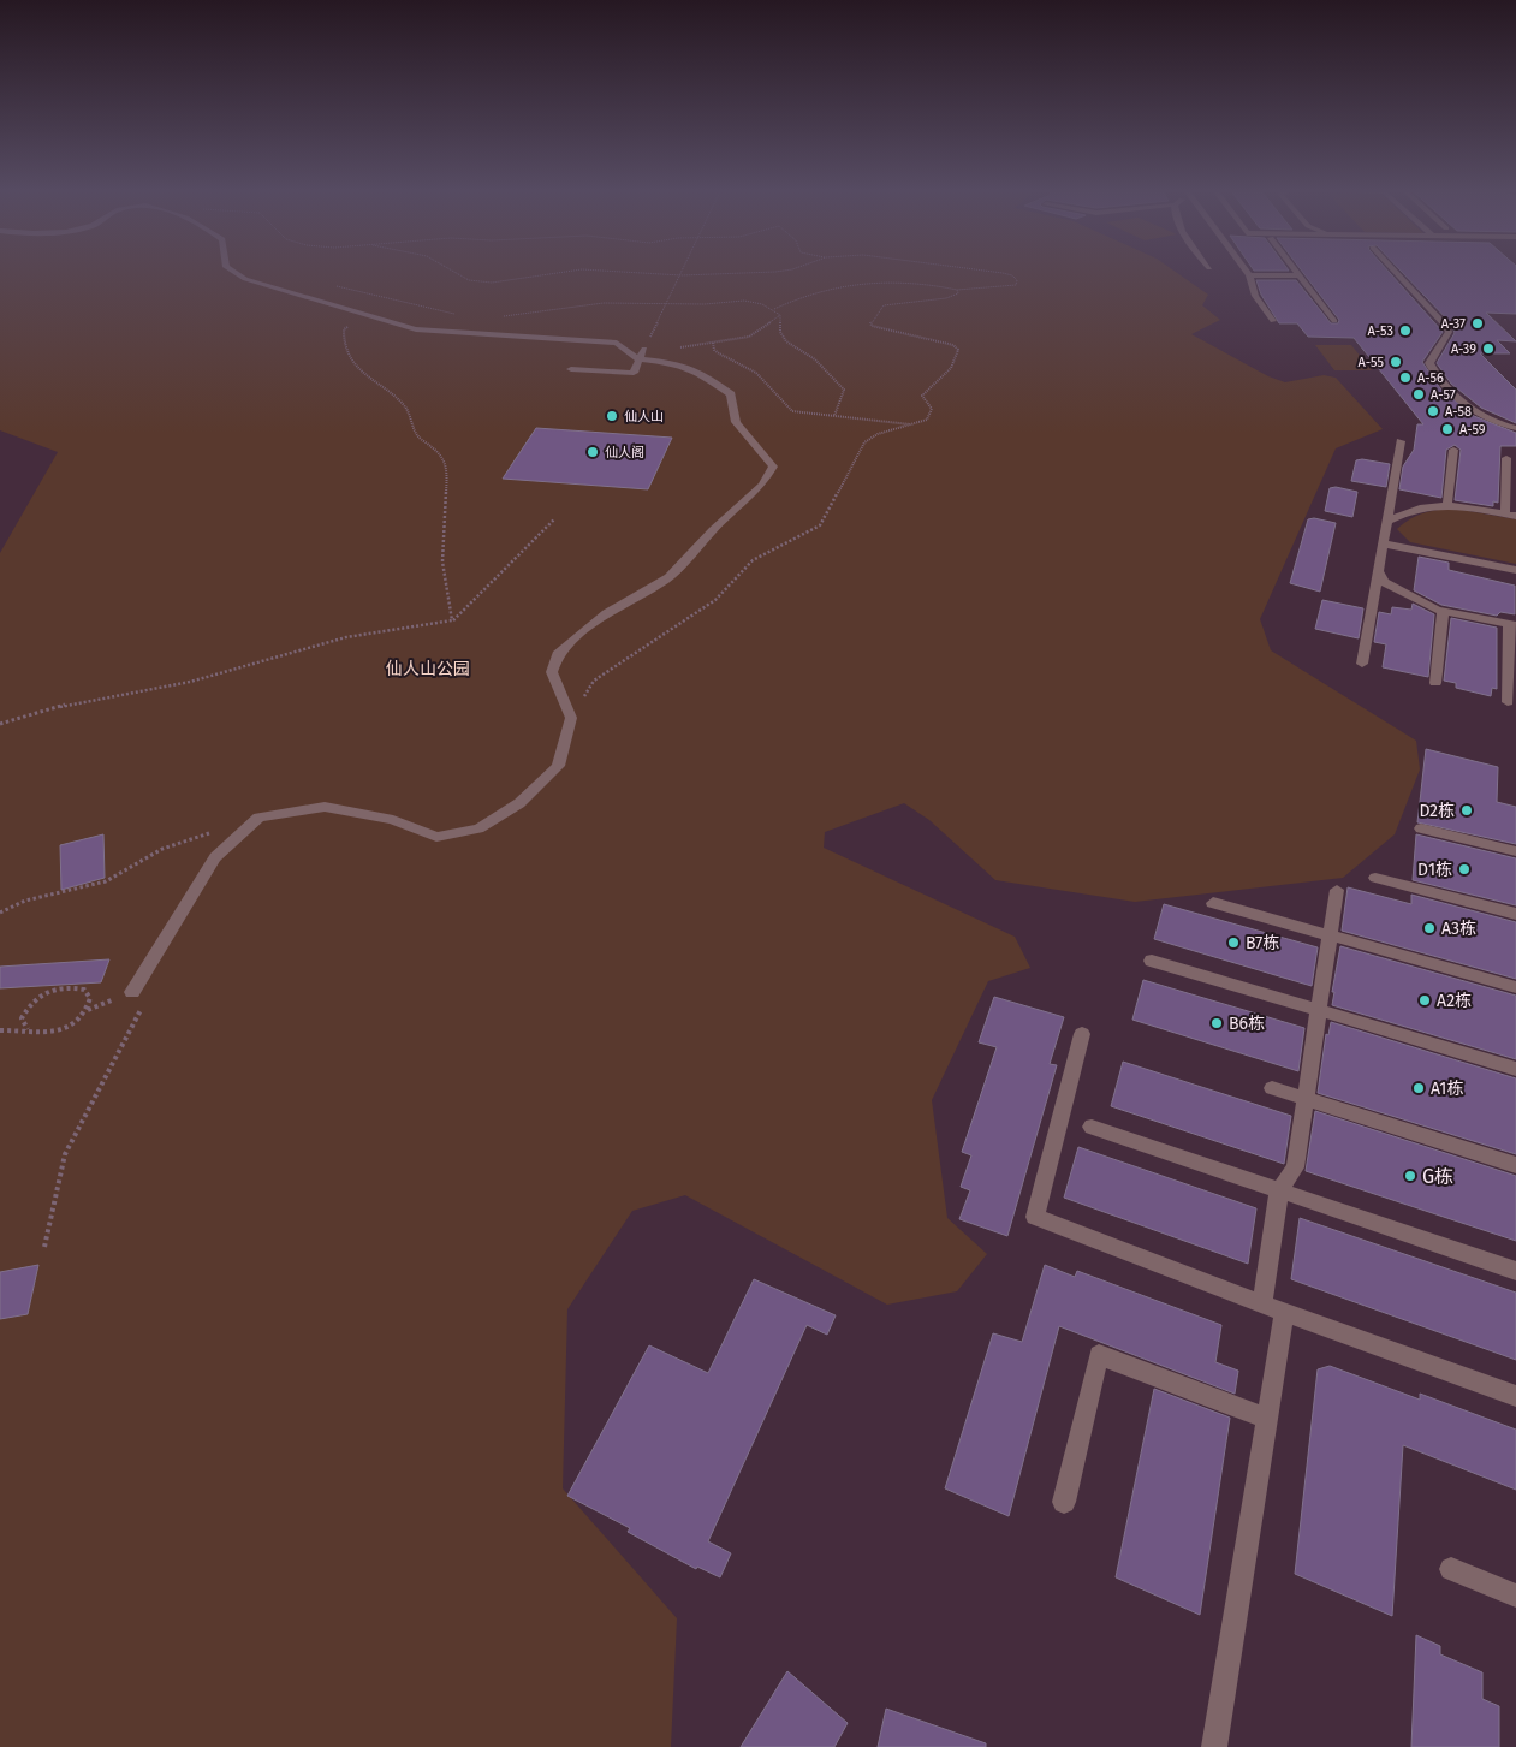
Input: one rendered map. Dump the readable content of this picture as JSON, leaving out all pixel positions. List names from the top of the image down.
{
  "parks": ["仙人山公园"],
  "places": [
    "A-37",
    "A-53",
    "A-39",
    "A-55",
    "A-56",
    "A-57",
    "A-58",
    "仙人山",
    "A-59",
    "仙人阁",
    "D2栋",
    "D1栋",
    "A3栋",
    "B7栋",
    "A2栋",
    "B6栋",
    "A1栋",
    "G栋"
  ]
}
